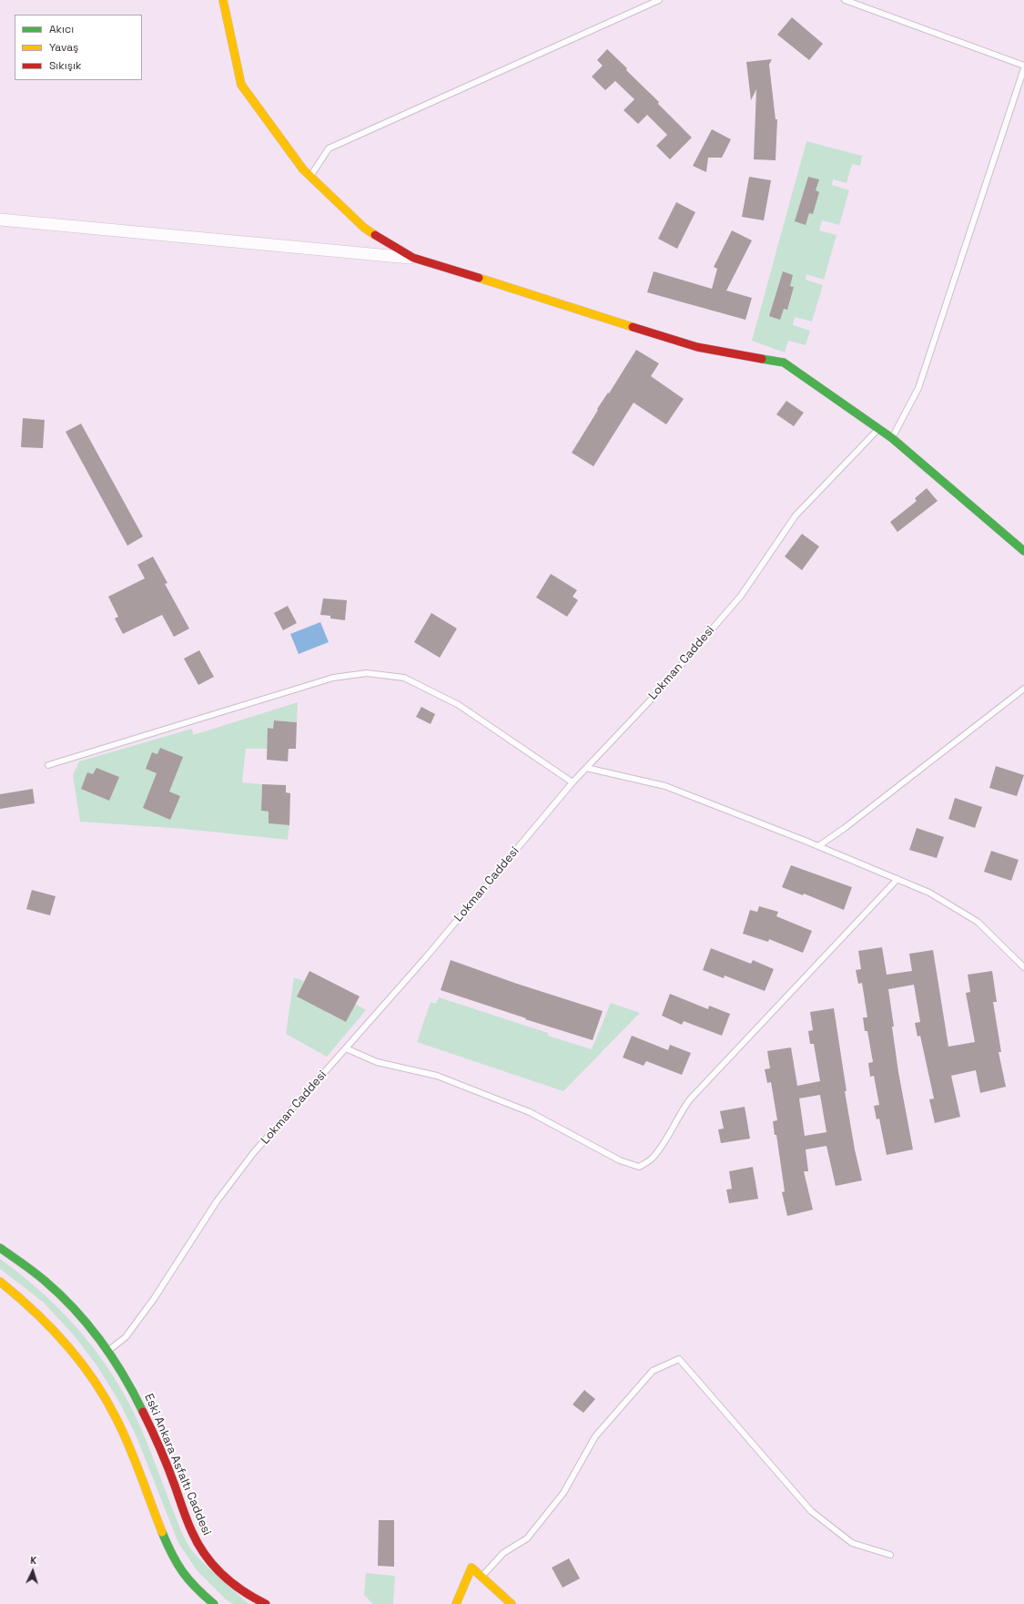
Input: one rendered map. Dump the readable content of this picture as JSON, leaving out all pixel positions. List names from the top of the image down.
{
  "streets": {
    "street": ["Eski Ankara Asfaltı Caddesi"],
    "lane": ["Lokman Caddesi"]
  },
  "crossings": [
    ["Lokman Caddesi", "Eski Ankara Asfaltı Caddesi"]
  ],
  "legend": ["Akıcı", "Yavaş", "Sıkışık"],
  "north": "top"
}
